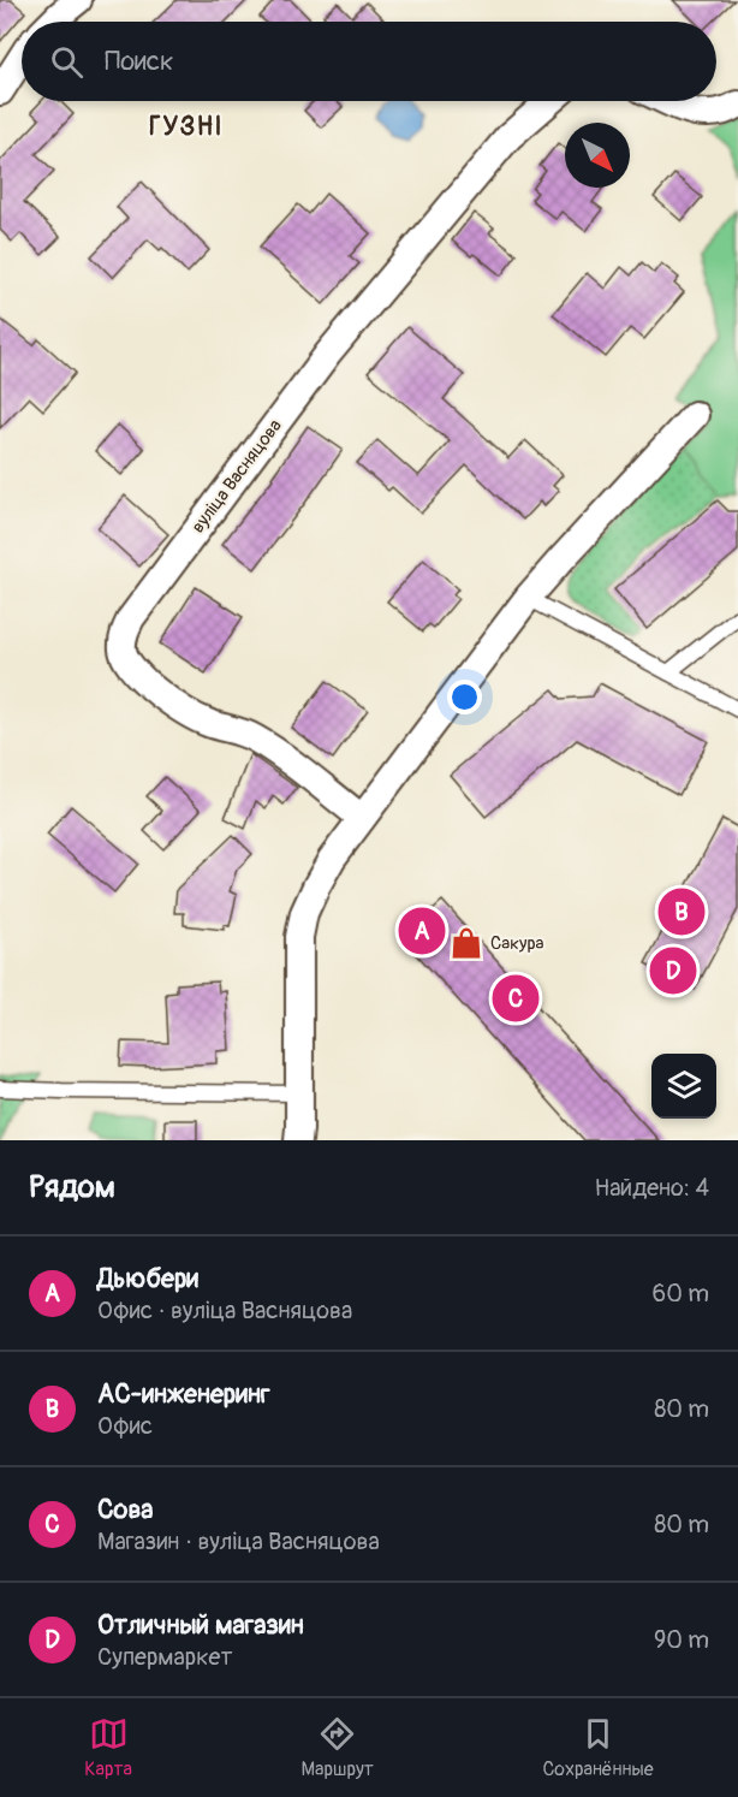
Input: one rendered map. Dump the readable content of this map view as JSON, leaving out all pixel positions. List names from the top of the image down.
{
  "streets": {
    "street": ["вуліца Васняцова"]
  },
  "districts": ["ГУЗНІ"],
  "places": {
    "shop": ["Сакура"]
  },
  "north": "bottom right",
  "page": {
    "search": "Поиск",
    "pins": [
      "B",
      "A",
      "D",
      "C"
    ],
    "heading": ["Рядом", "Найдено: 4"],
    "list": [
      {
        "mark": "A",
        "name": "Дьюбери",
        "note": "Офис · вуліца Васняцова",
        "value": "60 m"
      },
      {
        "mark": "B",
        "name": "АС-инженеринг",
        "note": "Офис",
        "value": "80 m"
      },
      {
        "mark": "C",
        "name": "Сова",
        "note": "Магазин · вуліца Васняцова",
        "value": "80 m"
      },
      {
        "mark": "D",
        "name": "Отличный магазин",
        "note": "Супермаркет",
        "value": "90 m"
      }
    ],
    "nav": ["Карта", "Маршрут", "Сохранённые"]
  }
}
